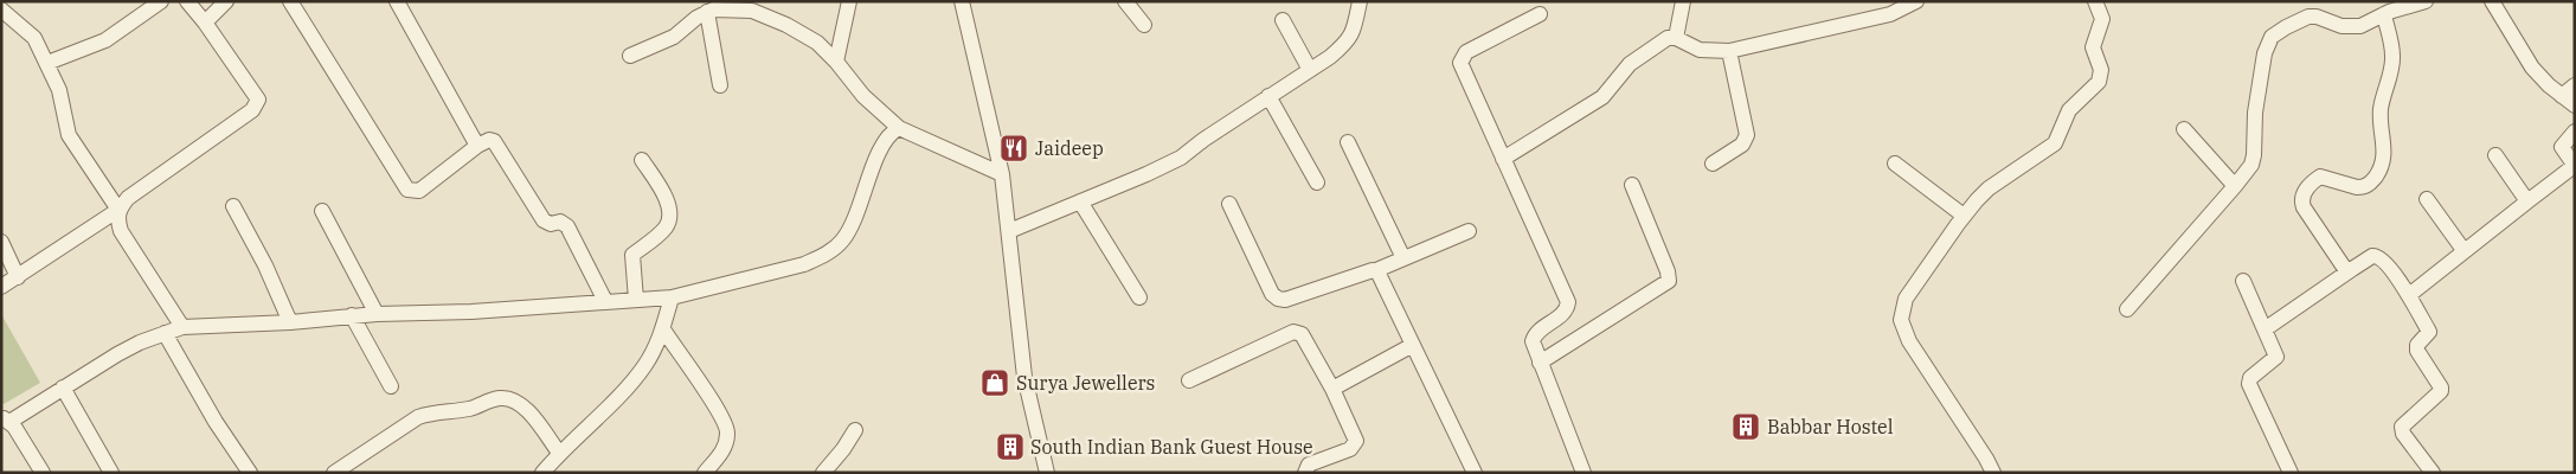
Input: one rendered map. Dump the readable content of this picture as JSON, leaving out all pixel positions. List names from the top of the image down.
{
  "places": {
    "restaurant": ["Jaideep"],
    "shop": ["Surya Jewellers"],
    "building": ["Babbar Hostel", "South Indian Bank Guest House"]
  }
}
